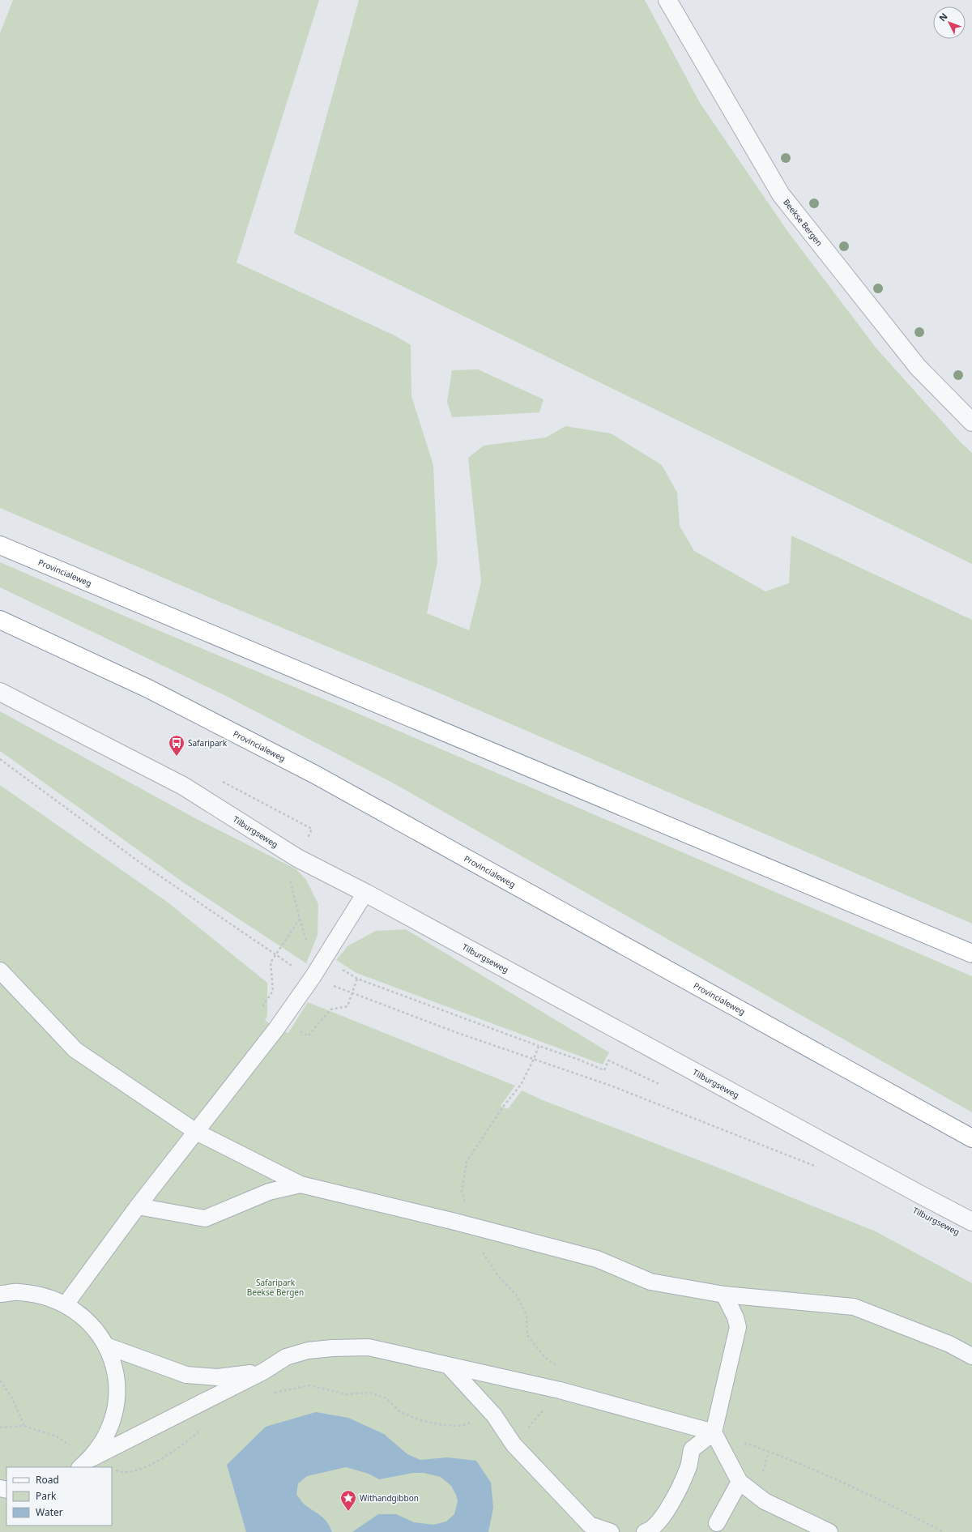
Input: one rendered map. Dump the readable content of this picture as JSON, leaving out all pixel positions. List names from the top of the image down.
{
  "streets": {
    "highway": ["Provincialeweg"],
    "street": ["Beekse Bergen", "Tilburgseweg"]
  },
  "parks": ["Safaripark Beekse Bergen"],
  "places": {
    "bus stop": ["Safaripark"],
    "place": ["Withandgibbon"]
  },
  "legend": ["Road", "Park", "Water"],
  "north": "top left"
}
